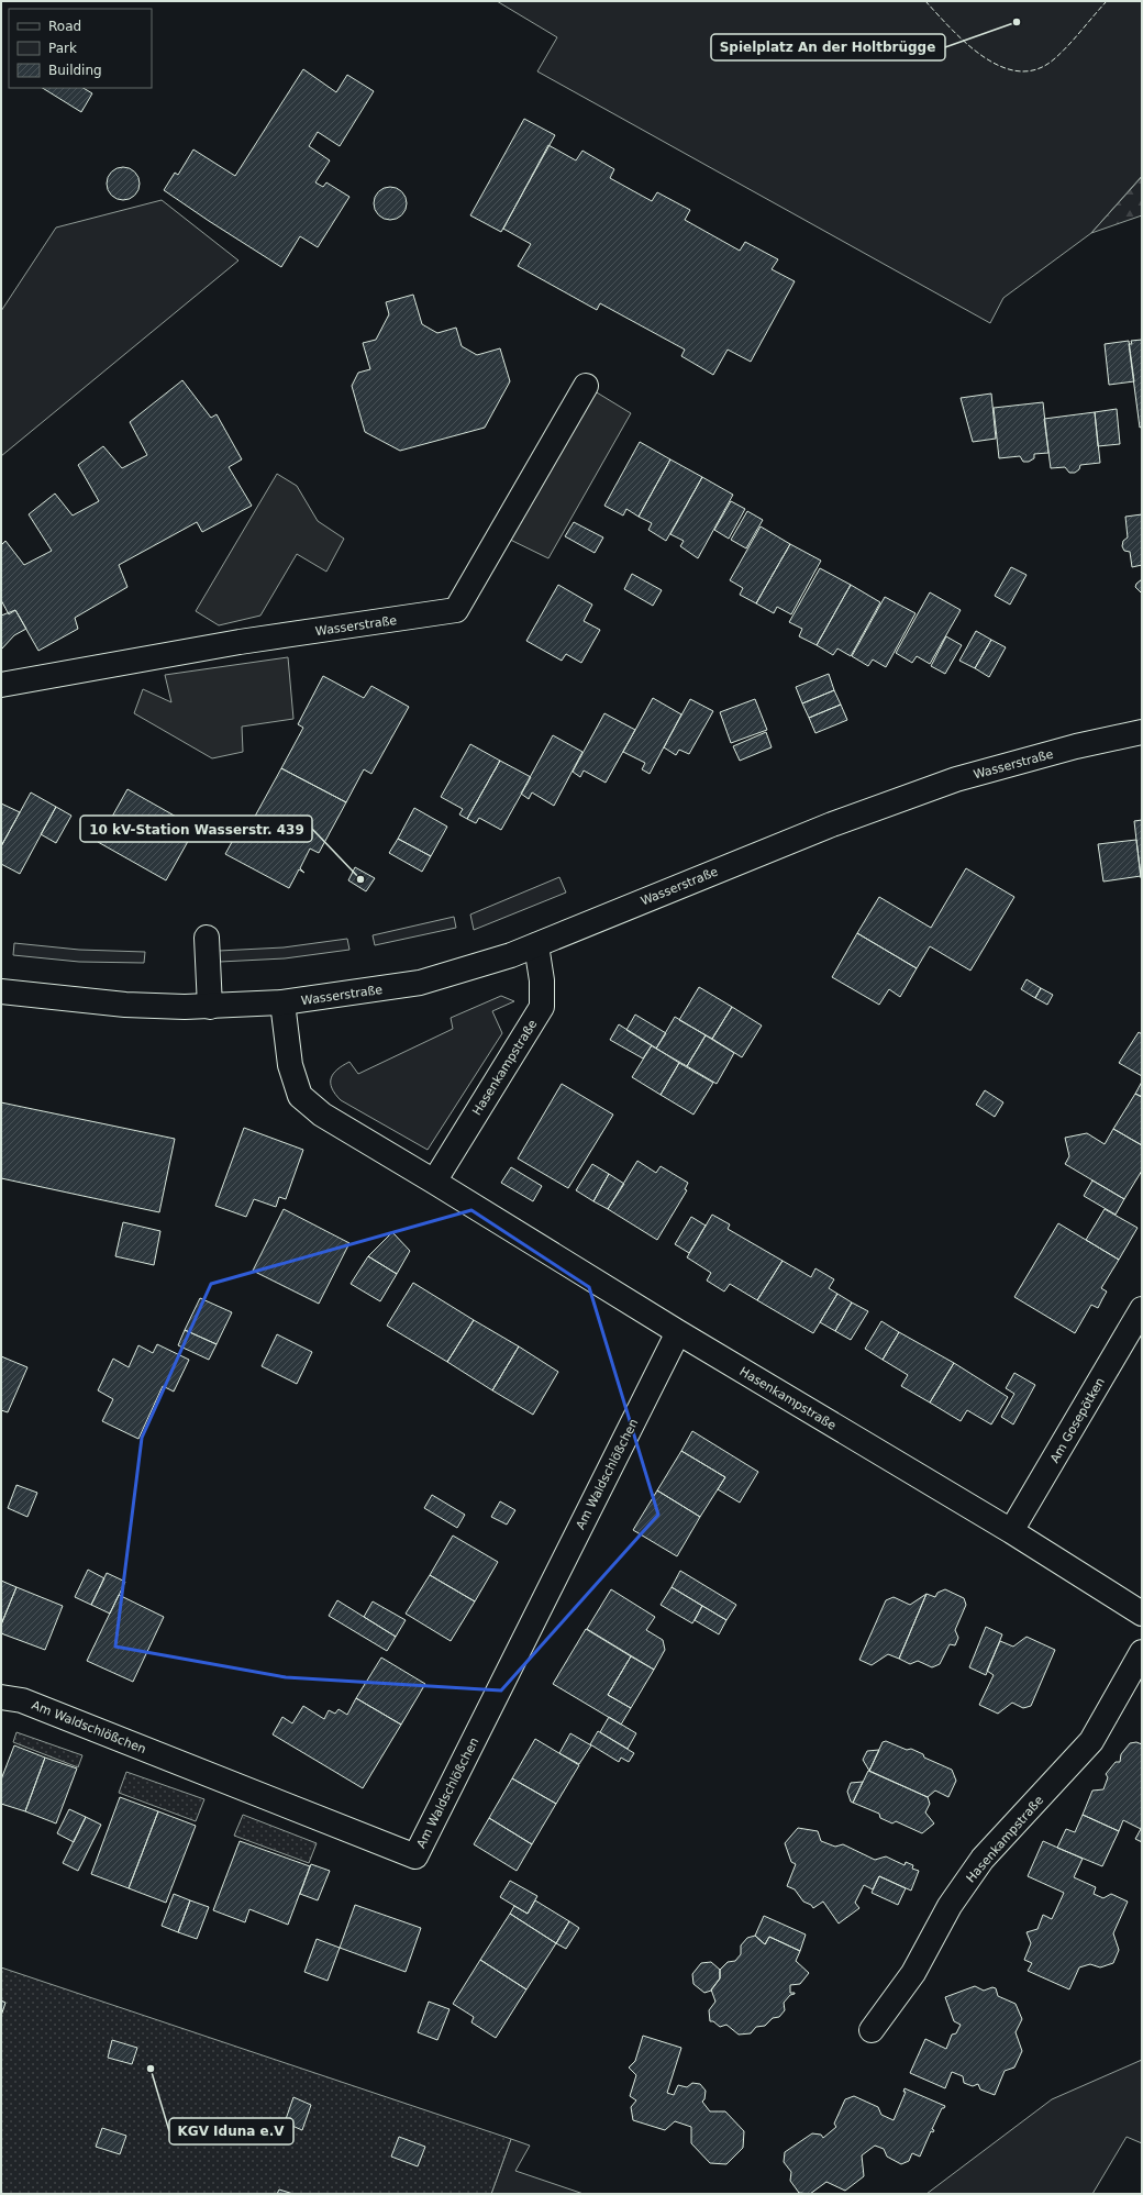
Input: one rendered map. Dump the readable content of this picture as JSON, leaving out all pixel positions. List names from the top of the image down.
{
  "streets": {
    "street": [
      "Wasserstraße",
      "Hasenkampstraße",
      "Am Gosepötken",
      "Am Waldschlößchen"
    ]
  },
  "crossings": [
    ["Wasserstraße", "Hasenkampstraße"],
    ["Hasenkampstraße", "Am Gosepötken"],
    ["Hasenkampstraße", "Am Waldschlößchen"]
  ],
  "places": ["Spielplatz An der Holtbrügge", "10 kV-Station Wasserstr. 439", "KGV Iduna e.V"],
  "legend": ["Road", "Park", "Building"]
}
